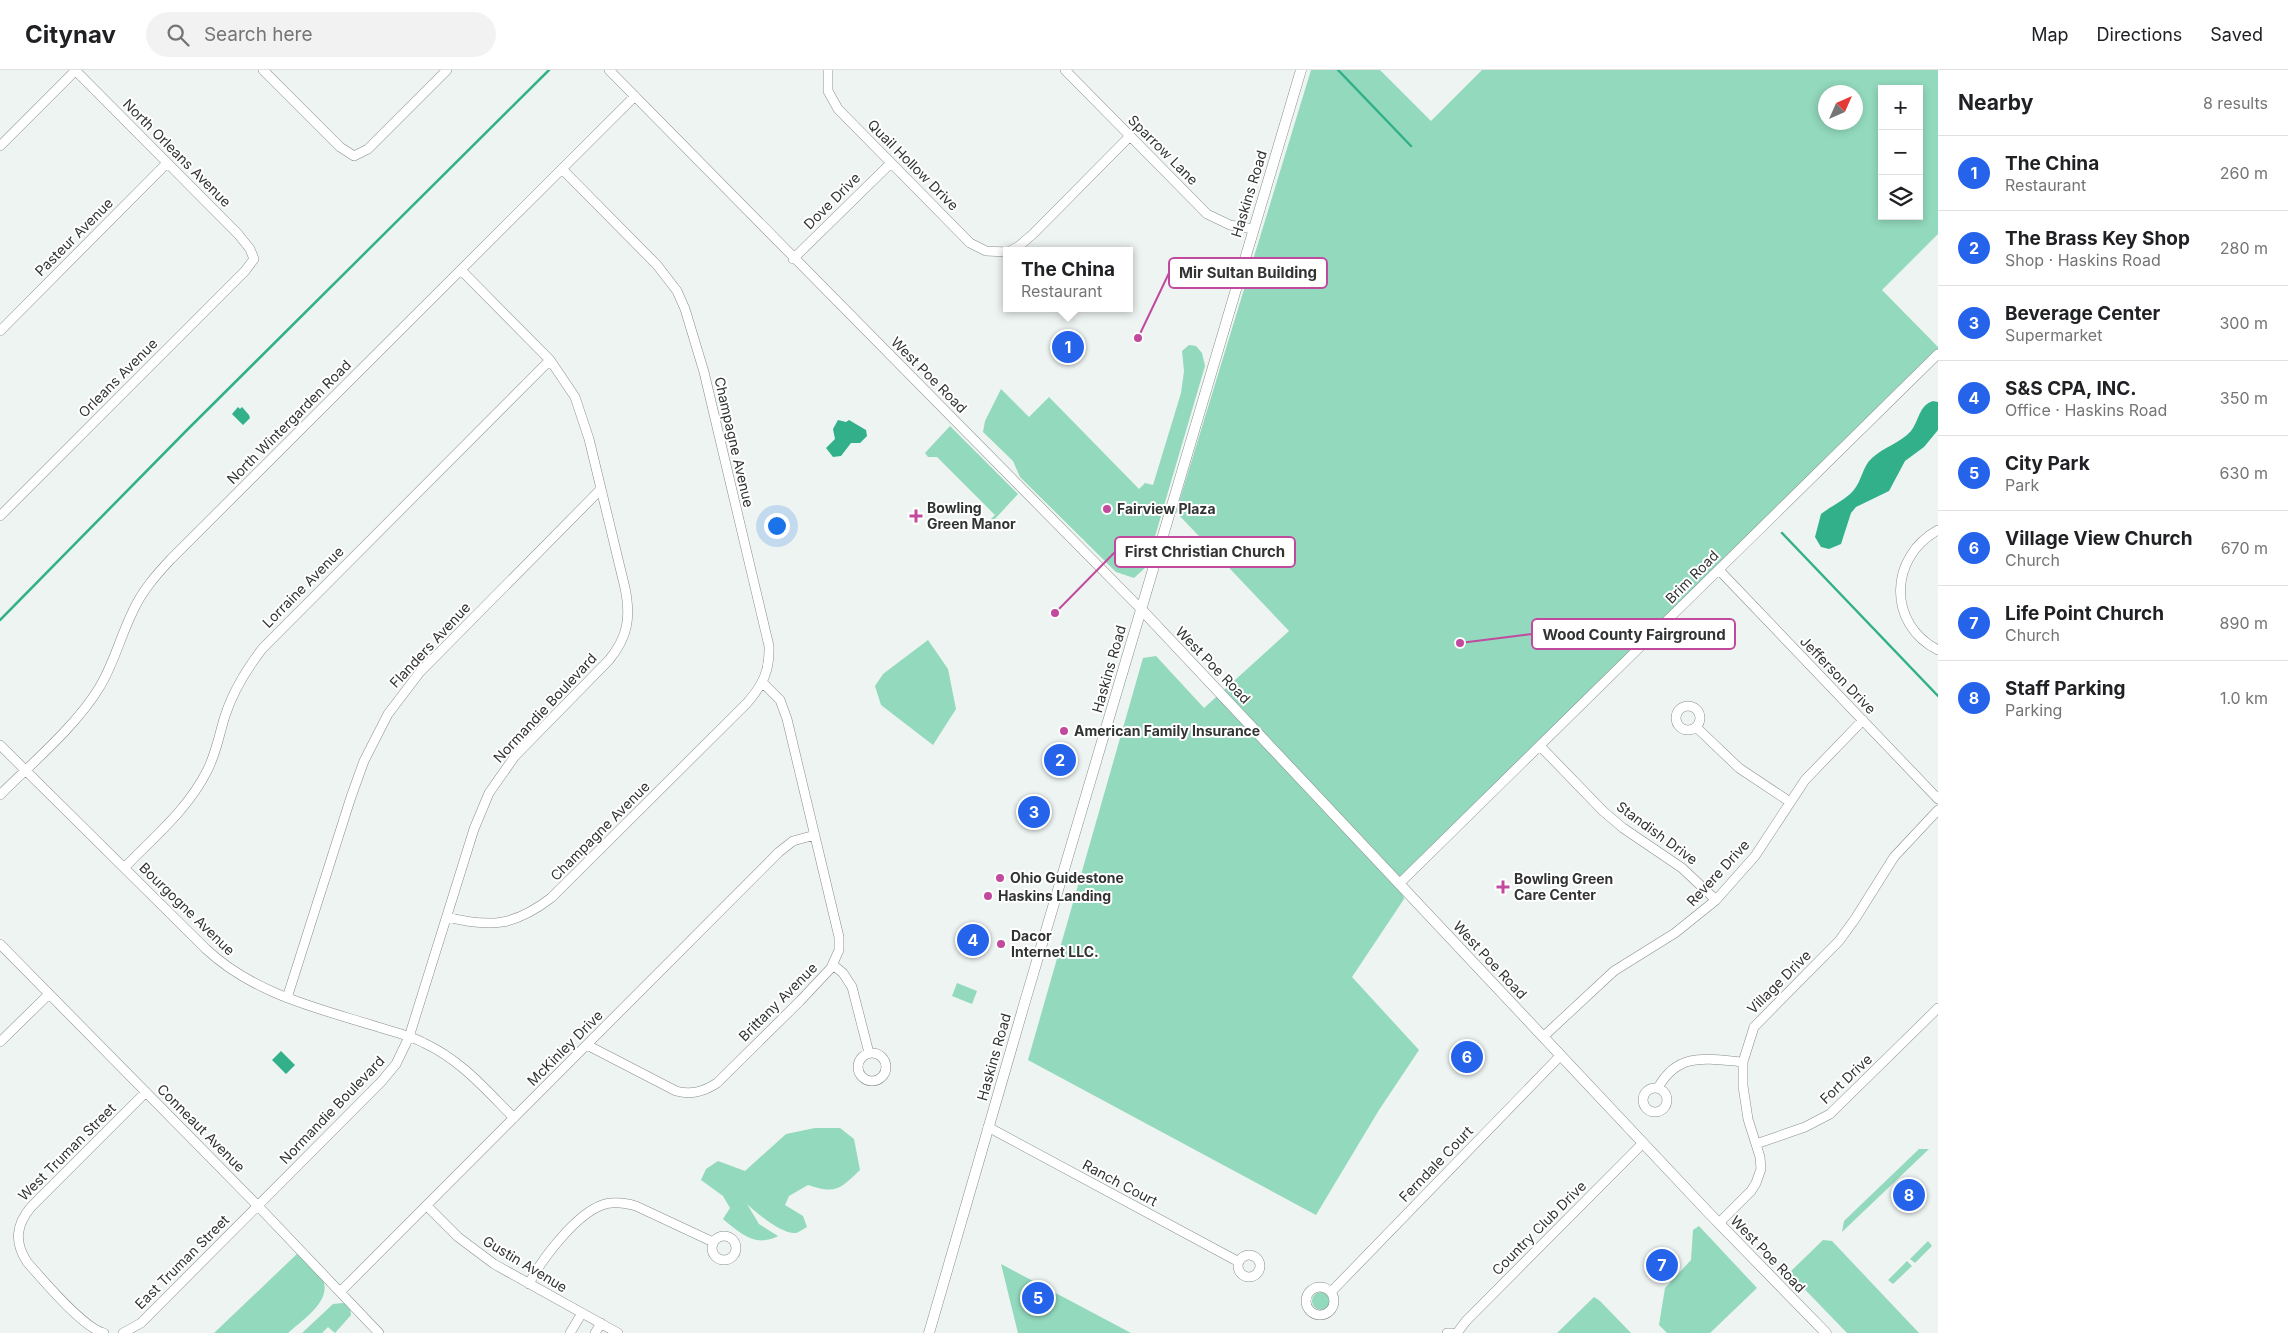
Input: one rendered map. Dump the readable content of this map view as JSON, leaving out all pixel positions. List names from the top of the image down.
{
  "streets": {
    "main road": ["Haskins Road", "West Poe Road"],
    "street": [
      "Sparrow Lane",
      "North Orleans Avenue",
      "Quail Hollow Drive",
      "Dove Drive",
      "Pasteur Avenue",
      "Orleans Avenue",
      "North Wintergarden Road",
      "Champagne Avenue",
      "Brim Road",
      "Lorraine Avenue",
      "Flanders Avenue",
      "Jefferson Drive",
      "Normandie Boulevard",
      "Standish Drive",
      "Revere Drive",
      "Bourgogne Avenue",
      "Village Drive",
      "Brittany Avenue",
      "McKinley Drive",
      "Fort Drive",
      "Conneaut Avenue",
      "West Truman Street",
      "Ferndale Court",
      "Ranch Court",
      "Country Club Drive",
      "East Truman Street",
      "Gustin Avenue"
    ]
  },
  "crossings": [
    ["Sparrow Lane", "Quail Hollow Drive"],
    ["Sparrow Lane", "Haskins Road"],
    ["North Orleans Avenue", "Pasteur Avenue"],
    ["North Orleans Avenue", "Orleans Avenue"],
    ["Quail Hollow Drive", "Dove Drive"],
    ["Haskins Road", "West Poe Road"],
    ["Haskins Road", "Ranch Court"],
    ["Dove Drive", "West Poe Road"],
    ["West Poe Road", "North Wintergarden Road"],
    ["West Poe Road", "Brim Road"],
    ["West Poe Road", "Revere Drive"],
    ["West Poe Road", "Village Drive"],
    ["West Poe Road", "Ferndale Court"],
    ["West Poe Road", "Country Club Drive"],
    ["North Wintergarden Road", "Champagne Avenue"],
    ["North Wintergarden Road", "Normandie Boulevard"],
    ["North Wintergarden Road", "Bourgogne Avenue"],
    ["Champagne Avenue", "Normandie Boulevard"],
    ["Champagne Avenue", "Brittany Avenue"],
    ["Brim Road", "Jefferson Drive"],
    ["Brim Road", "Standish Drive"],
    ["Lorraine Avenue", "Normandie Boulevard"],
    ["Lorraine Avenue", "Bourgogne Avenue"],
    ["Flanders Avenue", "Normandie Boulevard"],
    ["Flanders Avenue", "Bourgogne Avenue"],
    ["Jefferson Drive", "Revere Drive"],
    ["Normandie Boulevard", "Bourgogne Avenue"],
    ["Normandie Boulevard", "Conneaut Avenue"],
    ["Normandie Boulevard", "East Truman Street"],
    ["Standish Drive", "Revere Drive"],
    ["Bourgogne Avenue", "McKinley Drive"],
    ["Village Drive", "Fort Drive"],
    ["Brittany Avenue", "McKinley Drive"],
    ["McKinley Drive", "Conneaut Avenue"],
    ["McKinley Drive", "Gustin Avenue"],
    ["Conneaut Avenue", "West Truman Street"],
    ["Conneaut Avenue", "East Truman Street"]
  ],
  "places": {
    "other": [
      "Mir Sultan Building",
      "Fairview Plaza",
      "First Christian Church",
      "Wood County Fairground",
      "American Family Insurance",
      "Ohio Guidestone",
      "Haskins Landing",
      "Dacor Internet LLC."
    ],
    "health": ["Bowling Green Manor", "Bowling Green Care Center"]
  },
  "north": "top right",
  "page": {
    "header": "Citynav",
    "search": "Search here",
    "nav": ["Map", "Directions", "Saved"],
    "heading": ["Nearby", "8 results"],
    "map_buttons": ["+", "−"],
    "list": [
      {
        "mark": "1",
        "name": "The China",
        "note": "Restaurant",
        "value": "260 m"
      },
      {
        "mark": "2",
        "name": "The Brass Key Shop",
        "note": "Shop · Haskins Road",
        "value": "280 m"
      },
      {
        "mark": "3",
        "name": "Beverage Center",
        "note": "Supermarket",
        "value": "300 m"
      },
      {
        "mark": "4",
        "name": "S&S CPA, INC.",
        "note": "Office · Haskins Road",
        "value": "350 m"
      },
      {
        "mark": "5",
        "name": "City Park",
        "note": "Park",
        "value": "630 m"
      },
      {
        "mark": "6",
        "name": "Village View Church",
        "note": "Church",
        "value": "670 m"
      },
      {
        "mark": "7",
        "name": "Life Point Church",
        "note": "Church",
        "value": "890 m"
      },
      {
        "mark": "8",
        "name": "Staff Parking",
        "note": "Parking",
        "value": "1.0 km"
      }
    ],
    "popup": ["The China", "Restaurant"],
    "pins": [
      "1",
      "2",
      "3",
      "4",
      "6",
      "8",
      "7",
      "5"
    ]
  }
}
